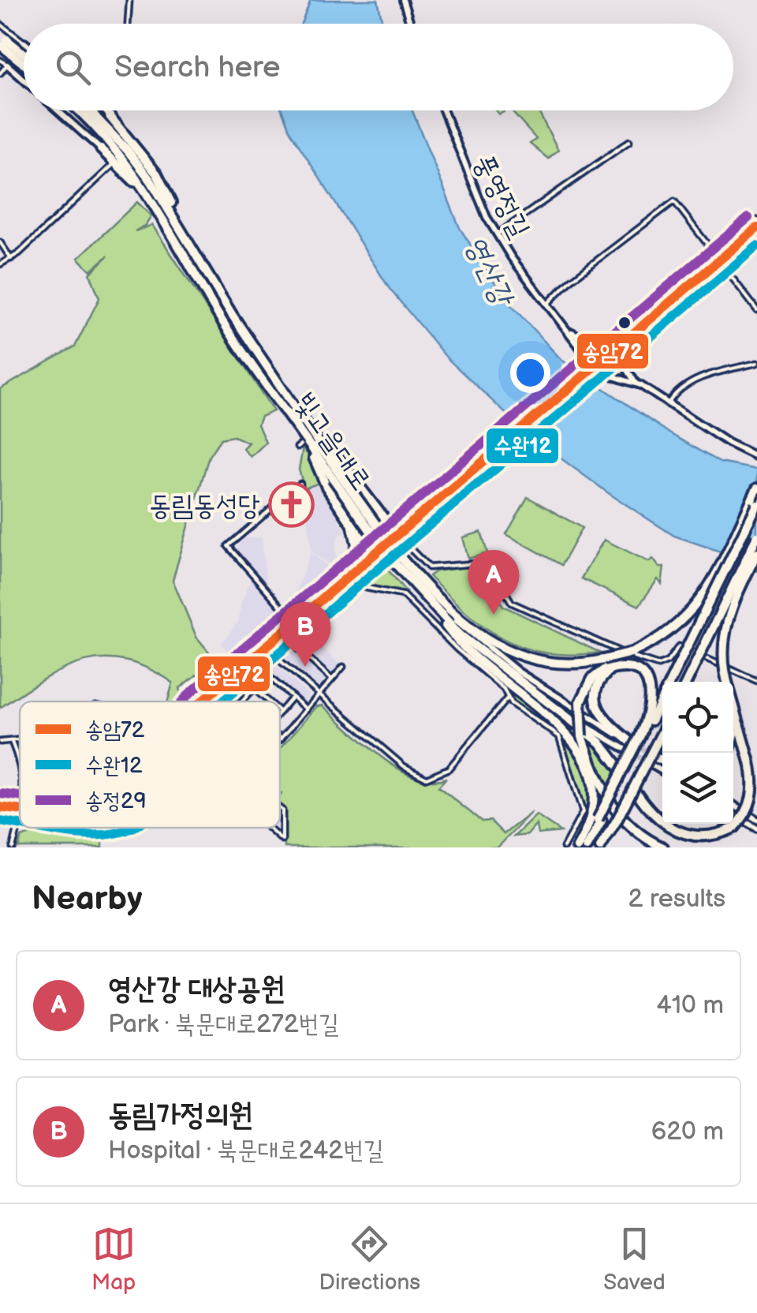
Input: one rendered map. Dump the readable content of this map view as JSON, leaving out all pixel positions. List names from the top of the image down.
{
  "streets": {
    "highway": ["빛고을대로"],
    "street": ["풍영정길"]
  },
  "water": ["영산강"],
  "places": {
    "church": ["동림동성당"]
  },
  "lines": ["transit line 송정29", "transit line 송암72", "transit line 수완12"],
  "legend": ["송암72", "수완12", "송정29"],
  "page": {
    "search": "Search here",
    "pins": ["A", "B"],
    "heading": ["Nearby", "2 results"],
    "list": [
      {
        "mark": "A",
        "name": "영산강 대상공원",
        "note": "Park · 북문대로272번길",
        "value": "410 m"
      },
      {
        "mark": "B",
        "name": "동림가정의원",
        "note": "Hospital · 북문대로242번길",
        "value": "620 m"
      }
    ],
    "nav": ["Map", "Directions", "Saved"]
  }
}
